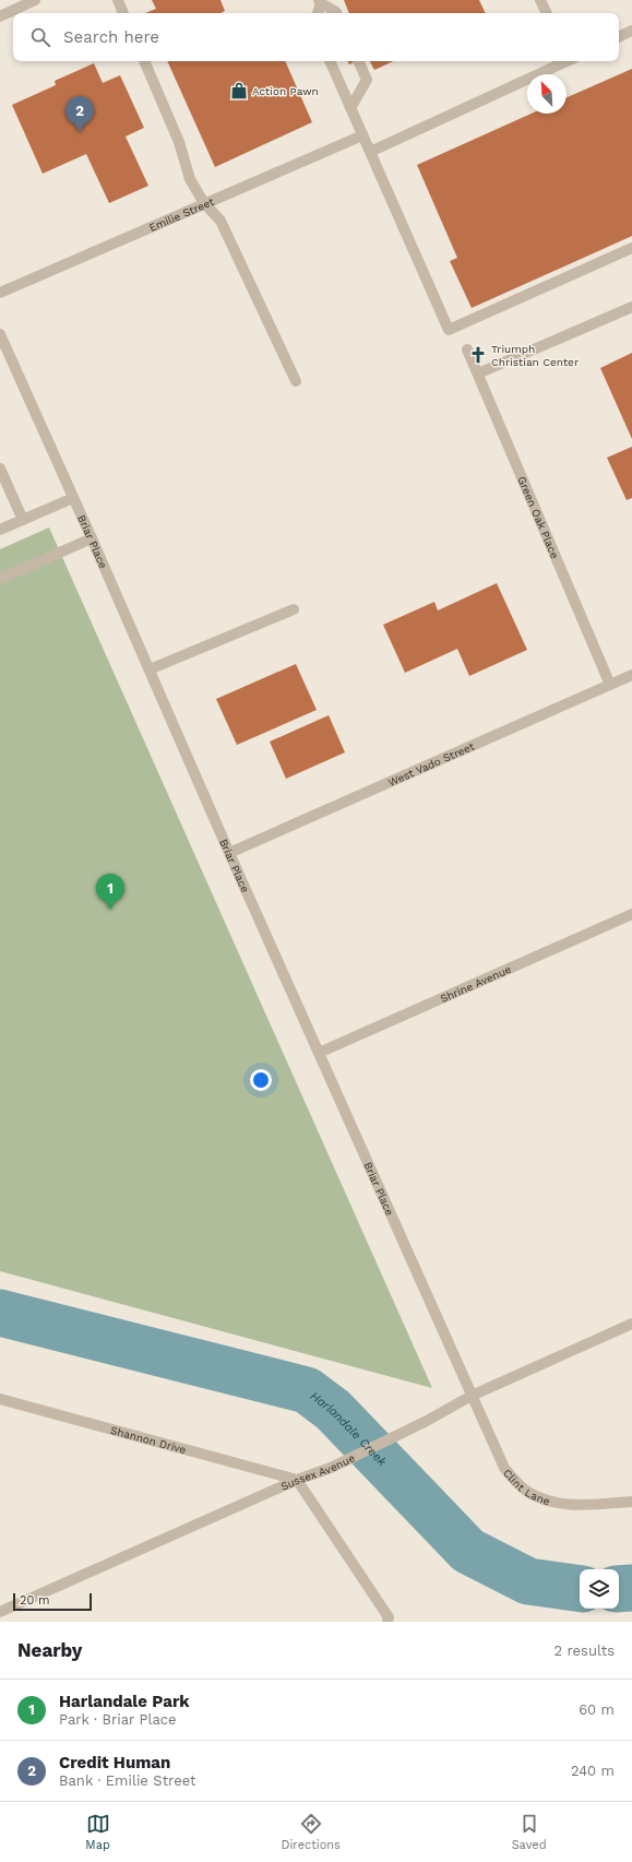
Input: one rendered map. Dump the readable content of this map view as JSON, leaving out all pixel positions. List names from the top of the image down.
{
  "streets": {
    "street": [
      "Emilie Street",
      "Green Oak Place",
      "Briar Place",
      "West Vado Street",
      "Shrine Avenue",
      "Shannon Drive",
      "Sussex Avenue",
      "Clint Lane"
    ]
  },
  "crossings": [
    ["Green Oak Place", "West Vado Street"],
    ["Briar Place", "West Vado Street"],
    ["Briar Place", "Shrine Avenue"],
    ["Briar Place", "Sussex Avenue"],
    ["Briar Place", "Clint Lane"],
    ["Shannon Drive", "Sussex Avenue"],
    ["Sussex Avenue", "Clint Lane"]
  ],
  "water": ["Harlandale Creek"],
  "places": {
    "shop": ["Action Pawn"],
    "church": ["Triumph Christian Center"]
  },
  "scale_bar": "20 m",
  "north": "top left",
  "page": {
    "search": "Search here",
    "pins": ["2", "1"],
    "scale": "20 m",
    "heading": ["Nearby", "2 results"],
    "list": [
      {
        "mark": "1",
        "name": "Harlandale Park",
        "note": "Park · Briar Place",
        "value": "60 m"
      },
      {
        "mark": "2",
        "name": "Credit Human",
        "note": "Bank · Emilie Street",
        "value": "240 m"
      }
    ],
    "nav": ["Map", "Directions", "Saved"]
  }
}
